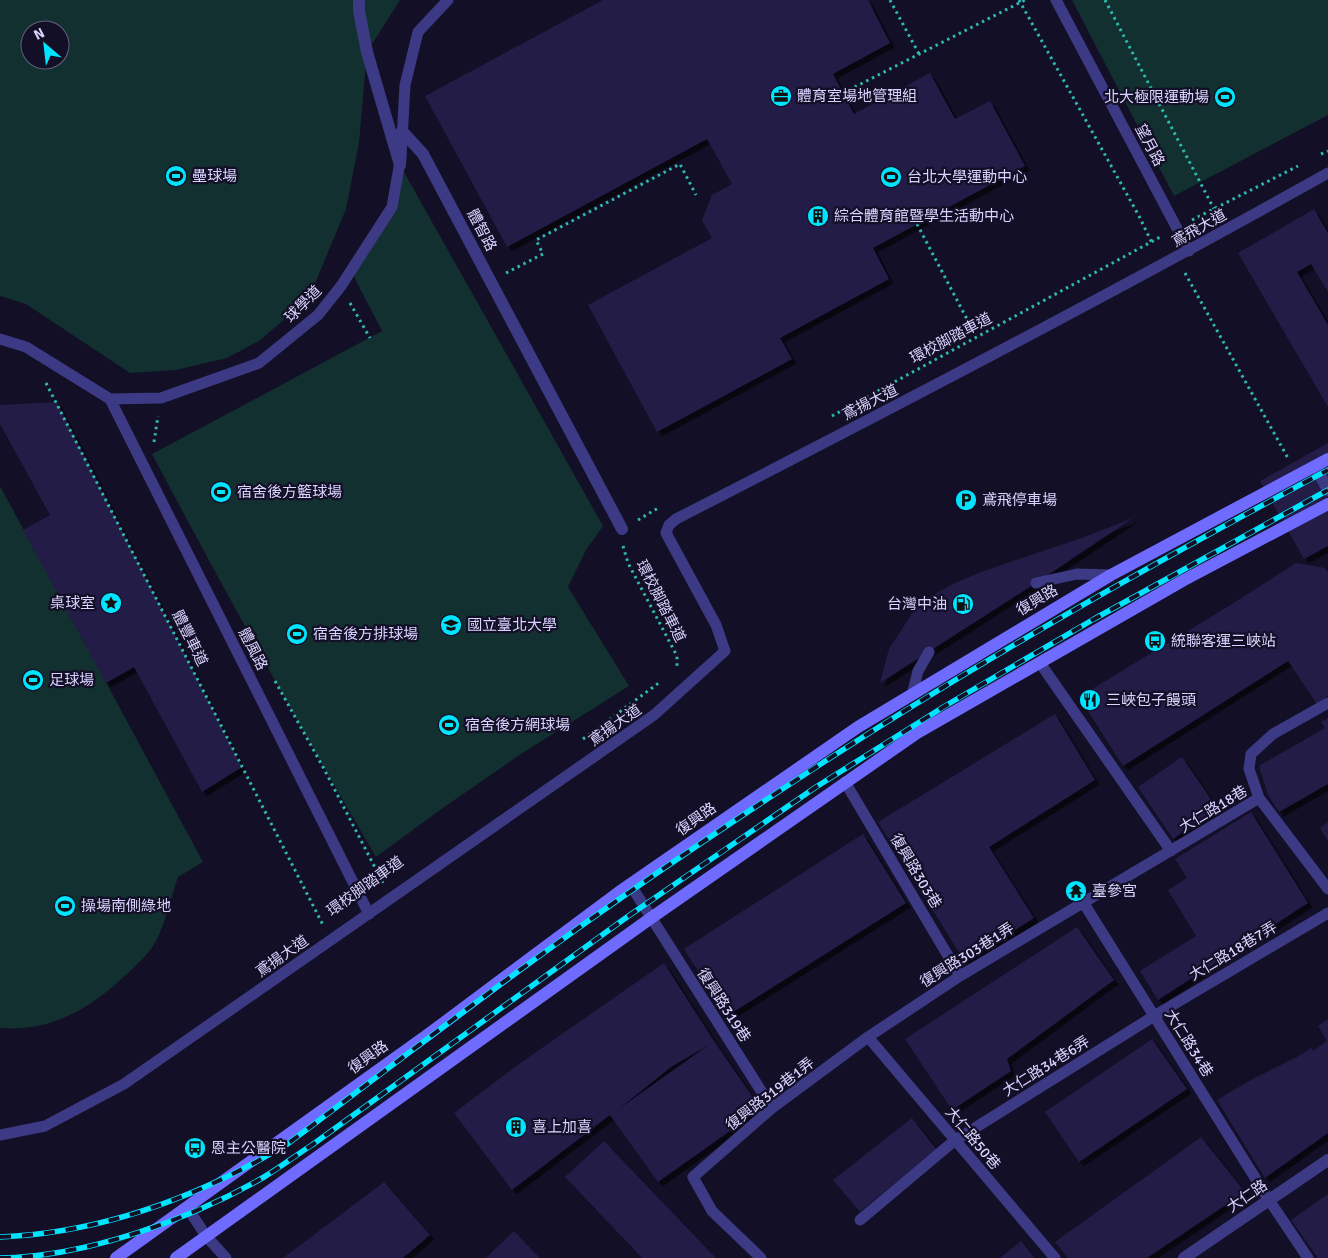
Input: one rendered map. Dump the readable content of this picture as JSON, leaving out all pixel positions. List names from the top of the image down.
{
  "streets": {
    "main road": ["復興路"],
    "street": ["體智路", "大仁路"],
    "lane": [
      "望月路",
      "鳶飛大道",
      "球學道",
      "鳶揚大道",
      "體風路",
      "大仁路18巷",
      "復興路303巷",
      "大仁路18巷7弄",
      "復興路303巷1弄",
      "復興路319巷",
      "大仁路34巷",
      "大仁路34巷6弄",
      "復興路319巷1弄",
      "大仁路50巷"
    ],
    "path": ["環校脚踏車道", "體豐車道"]
  },
  "crossings": [
    ["望月路", "鳶飛大道"],
    ["望月路", "環校脚踏車道"],
    ["鳶飛大道", "鳶揚大道"],
    ["體智路", "球學道"],
    ["體智路", "環校脚踏車道"],
    ["球學道", "體風路"],
    ["鳶揚大道", "體豐車道"],
    ["鳶揚大道", "體風路"],
    ["復興路", "復興路319巷"],
    ["大仁路18巷", "復興路303巷1弄"],
    ["大仁路18巷", "大仁路34巷"],
    ["復興路303巷", "復興路303巷1弄"],
    ["大仁路18巷7弄", "大仁路34巷"],
    ["大仁路18巷7弄", "大仁路34巷6弄"],
    ["復興路303巷1弄", "大仁路34巷"],
    ["復興路303巷1弄", "復興路319巷1弄"],
    ["復興路303巷1弄", "大仁路50巷"],
    ["復興路319巷", "復興路319巷1弄"],
    ["大仁路34巷", "大仁路34巷6弄"],
    ["大仁路34巷", "大仁路"],
    ["大仁路34巷6弄", "大仁路50巷"],
    ["復興路319巷1弄", "大仁路50巷"]
  ],
  "places": {
    "office": ["體育室場地管理組"],
    "sports": [
      "北大極限運動場",
      "壘球場",
      "台北大學運動中心",
      "宿舍後方籃球場",
      "宿舍後方排球場",
      "足球場",
      "宿舍後方網球場",
      "操場南側綠地"
    ],
    "building": ["綜合體育館暨學生活動中心", "喜上加喜"],
    "parking": ["鳶飛停車場"],
    "place": ["桌球室"],
    "fuel station": ["台灣中油"],
    "school or university": ["國立臺北大學"],
    "bus stop": ["統聯客運三峽站", "恩主公醫院"],
    "restaurant": ["三峽包子饅頭"],
    "temple": ["臺參宮"]
  },
  "north": "top left"
}
